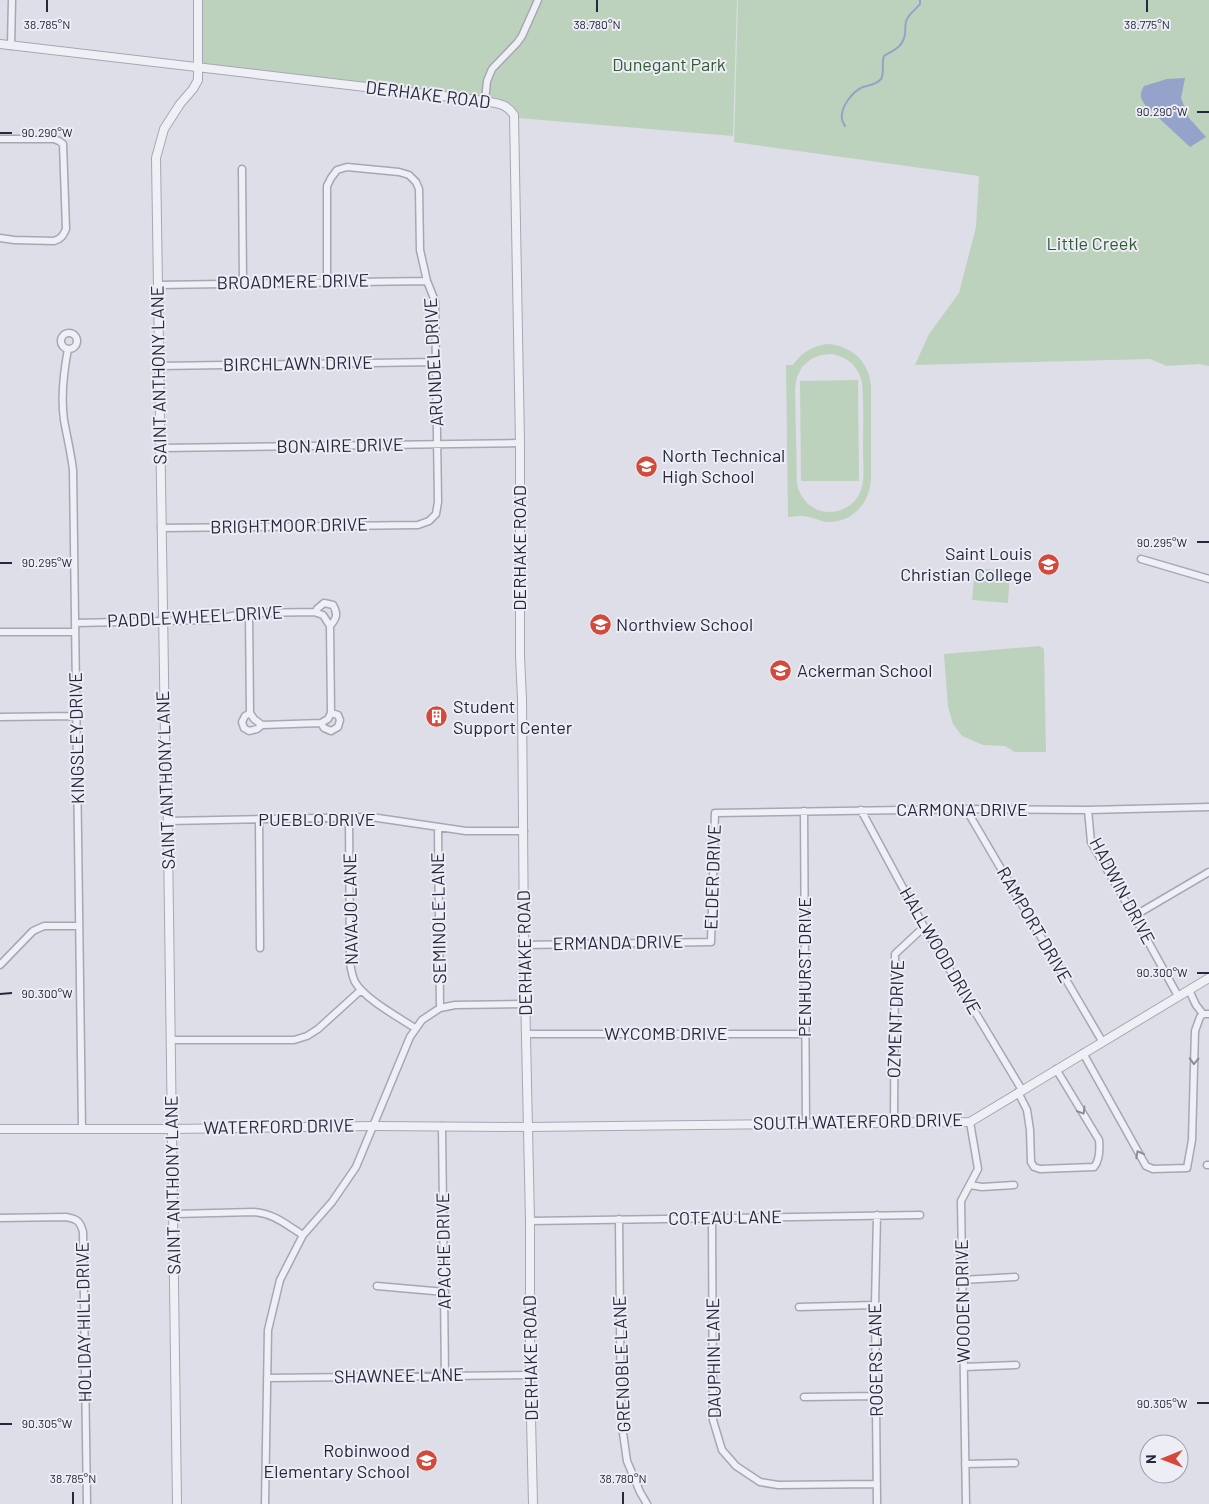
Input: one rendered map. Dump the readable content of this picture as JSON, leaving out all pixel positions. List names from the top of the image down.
{
  "streets": {
    "street": [
      "DERHAKE ROAD",
      "BROADMERE DRIVE",
      "ARUNDEL DRIVE",
      "BIRCHLAWN DRIVE",
      "SAINT ANTHONY LANE",
      "BON AIRE DRIVE",
      "BRIGHTMOOR DRIVE",
      "PADDLEWHEEL DRIVE",
      "KINGSLEY DRIVE",
      "CARMONA DRIVE",
      "PUEBLO DRIVE",
      "ELDER DRIVE",
      "HADWIN DRIVE",
      "NAVAJO LANE",
      "SEMINOLE LANE",
      "RAMPORT DRIVE",
      "ERMANDA DRIVE",
      "HALLWOOD DRIVE",
      "PENHURST DRIVE",
      "OZMENT DRIVE",
      "WYCOMB DRIVE",
      "SOUTH WATERFORD DRIVE",
      "WATERFORD DRIVE",
      "COTEAU LANE",
      "APACHE DRIVE",
      "WOODEN DRIVE",
      "HOLIDAY HILL DRIVE",
      "DAUPHIN LANE",
      "ROGERS LANE",
      "GRENOBLE LANE",
      "SHAWNEE LANE"
    ]
  },
  "crossings": [
    ["DERHAKE ROAD", "SAINT ANTHONY LANE"],
    ["DERHAKE ROAD", "BON AIRE DRIVE"],
    ["DERHAKE ROAD", "PUEBLO DRIVE"],
    ["DERHAKE ROAD", "ERMANDA DRIVE"],
    ["DERHAKE ROAD", "WYCOMB DRIVE"],
    ["DERHAKE ROAD", "SOUTH WATERFORD DRIVE"],
    ["DERHAKE ROAD", "WATERFORD DRIVE"],
    ["DERHAKE ROAD", "COTEAU LANE"],
    ["DERHAKE ROAD", "SHAWNEE LANE"],
    ["BROADMERE DRIVE", "ARUNDEL DRIVE"],
    ["BROADMERE DRIVE", "SAINT ANTHONY LANE"],
    ["ARUNDEL DRIVE", "BIRCHLAWN DRIVE"],
    ["ARUNDEL DRIVE", "BON AIRE DRIVE"],
    ["ARUNDEL DRIVE", "BRIGHTMOOR DRIVE"],
    ["BIRCHLAWN DRIVE", "SAINT ANTHONY LANE"],
    ["SAINT ANTHONY LANE", "BON AIRE DRIVE"],
    ["SAINT ANTHONY LANE", "BRIGHTMOOR DRIVE"],
    ["SAINT ANTHONY LANE", "PADDLEWHEEL DRIVE"],
    ["SAINT ANTHONY LANE", "PUEBLO DRIVE"],
    ["SAINT ANTHONY LANE", "WATERFORD DRIVE"],
    ["PADDLEWHEEL DRIVE", "KINGSLEY DRIVE"],
    ["KINGSLEY DRIVE", "WATERFORD DRIVE"],
    ["CARMONA DRIVE", "ELDER DRIVE"],
    ["CARMONA DRIVE", "HADWIN DRIVE"],
    ["CARMONA DRIVE", "RAMPORT DRIVE"],
    ["CARMONA DRIVE", "HALLWOOD DRIVE"],
    ["CARMONA DRIVE", "PENHURST DRIVE"],
    ["PUEBLO DRIVE", "NAVAJO LANE"],
    ["PUEBLO DRIVE", "SEMINOLE LANE"],
    ["ELDER DRIVE", "ERMANDA DRIVE"],
    ["HADWIN DRIVE", "SOUTH WATERFORD DRIVE"],
    ["RAMPORT DRIVE", "SOUTH WATERFORD DRIVE"],
    ["HALLWOOD DRIVE", "OZMENT DRIVE"],
    ["HALLWOOD DRIVE", "SOUTH WATERFORD DRIVE"],
    ["PENHURST DRIVE", "WYCOMB DRIVE"],
    ["PENHURST DRIVE", "SOUTH WATERFORD DRIVE"],
    ["OZMENT DRIVE", "SOUTH WATERFORD DRIVE"],
    ["SOUTH WATERFORD DRIVE", "WATERFORD DRIVE"],
    ["SOUTH WATERFORD DRIVE", "WOODEN DRIVE"],
    ["WATERFORD DRIVE", "APACHE DRIVE"],
    ["COTEAU LANE", "DAUPHIN LANE"],
    ["COTEAU LANE", "ROGERS LANE"],
    ["COTEAU LANE", "GRENOBLE LANE"],
    ["APACHE DRIVE", "SHAWNEE LANE"],
    ["DAUPHIN LANE", "ROGERS LANE"]
  ],
  "parks": ["Dunegant Park", "Little Creek"],
  "places": {
    "school or university": [
      "North Technical High School",
      "Saint Louis Christian College",
      "Northview School",
      "Ackerman School",
      "Robinwood Elementary School"
    ],
    "building": ["Student Support Center"]
  },
  "north": "left",
  "coordinates": [
    "38.785°N",
    "38.780°N",
    "38.775°N",
    "90.290°W",
    "90.295°W",
    "90.300°W",
    "90.305°W"
  ]
}
